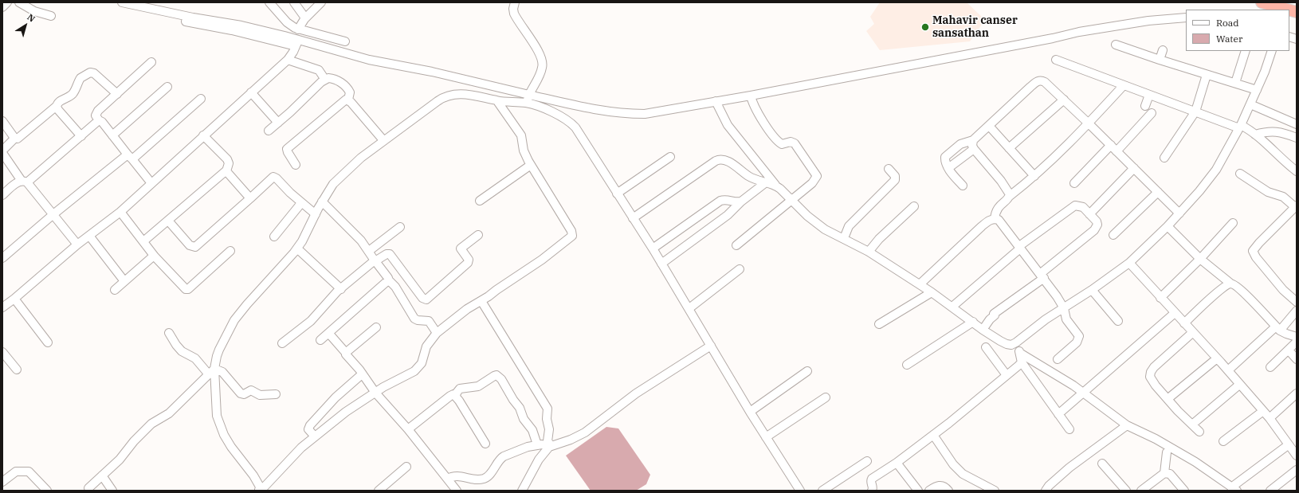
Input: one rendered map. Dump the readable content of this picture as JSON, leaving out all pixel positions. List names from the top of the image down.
{
  "places": ["Mahavir canser sansathan"],
  "legend": ["Road", "Water"],
  "north": "top right"
}
